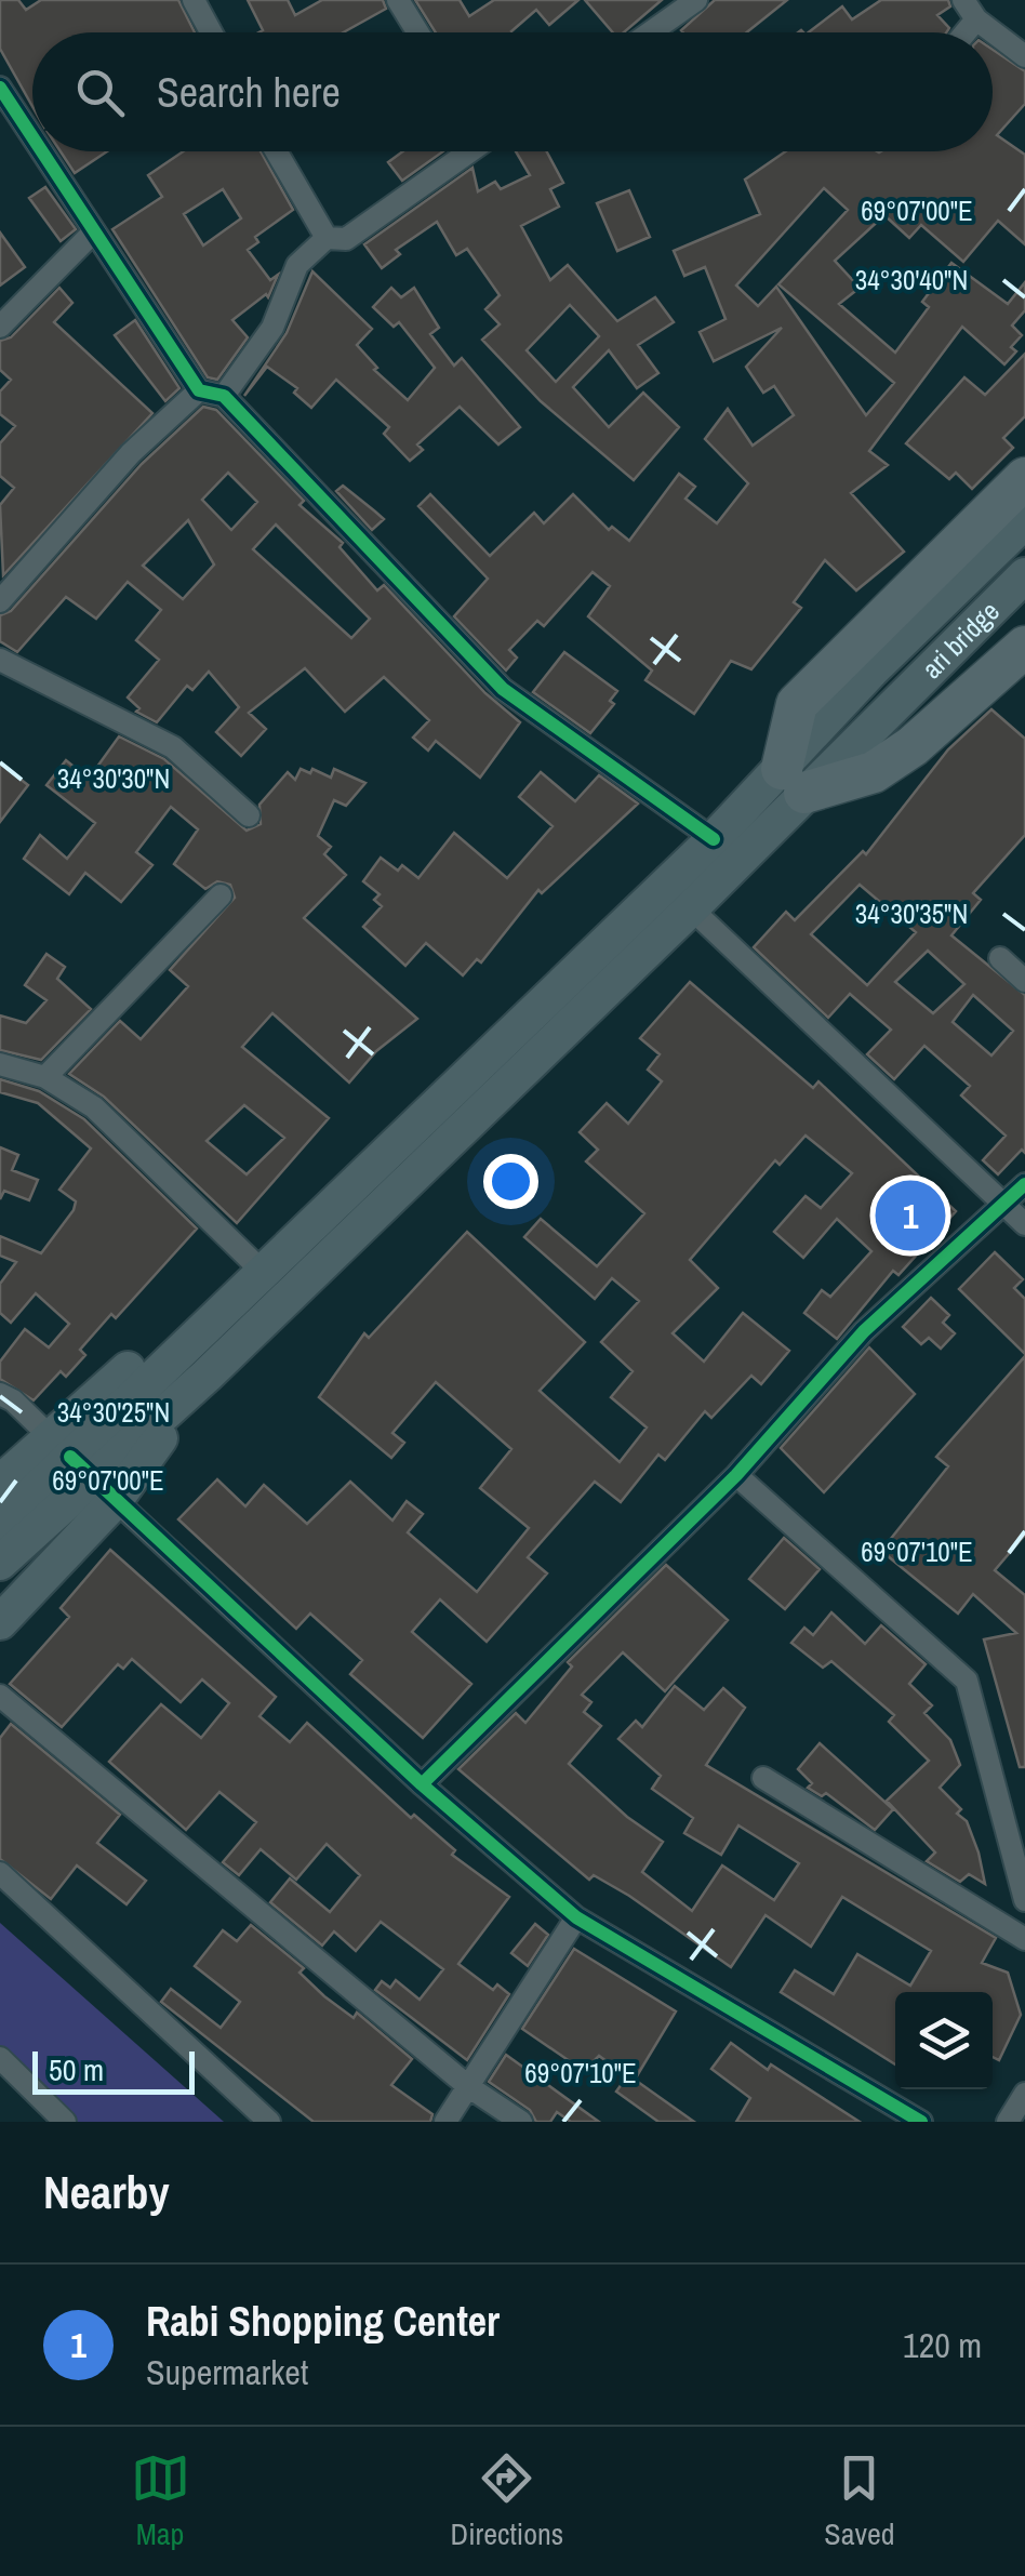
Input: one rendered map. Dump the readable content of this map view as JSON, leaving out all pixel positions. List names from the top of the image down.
{
  "streets": {
    "main road": ["ari bridge"]
  },
  "scale_bar": "50 m",
  "page": {
    "search": "Search here",
    "pins": "1",
    "scale": "50 m",
    "heading": "Nearby",
    "list": [
      {
        "mark": "1",
        "name": "Rabi Shopping Center",
        "note": "Supermarket",
        "value": "120 m"
      }
    ],
    "nav": ["Map", "Directions", "Saved"]
  },
  "coordinates": [
    "69°07'00\"E",
    "34°30'40\"N",
    "34°30'30\"N",
    "34°30'35\"N",
    "34°30'25\"N",
    "69°07'10\"E"
  ]
}
